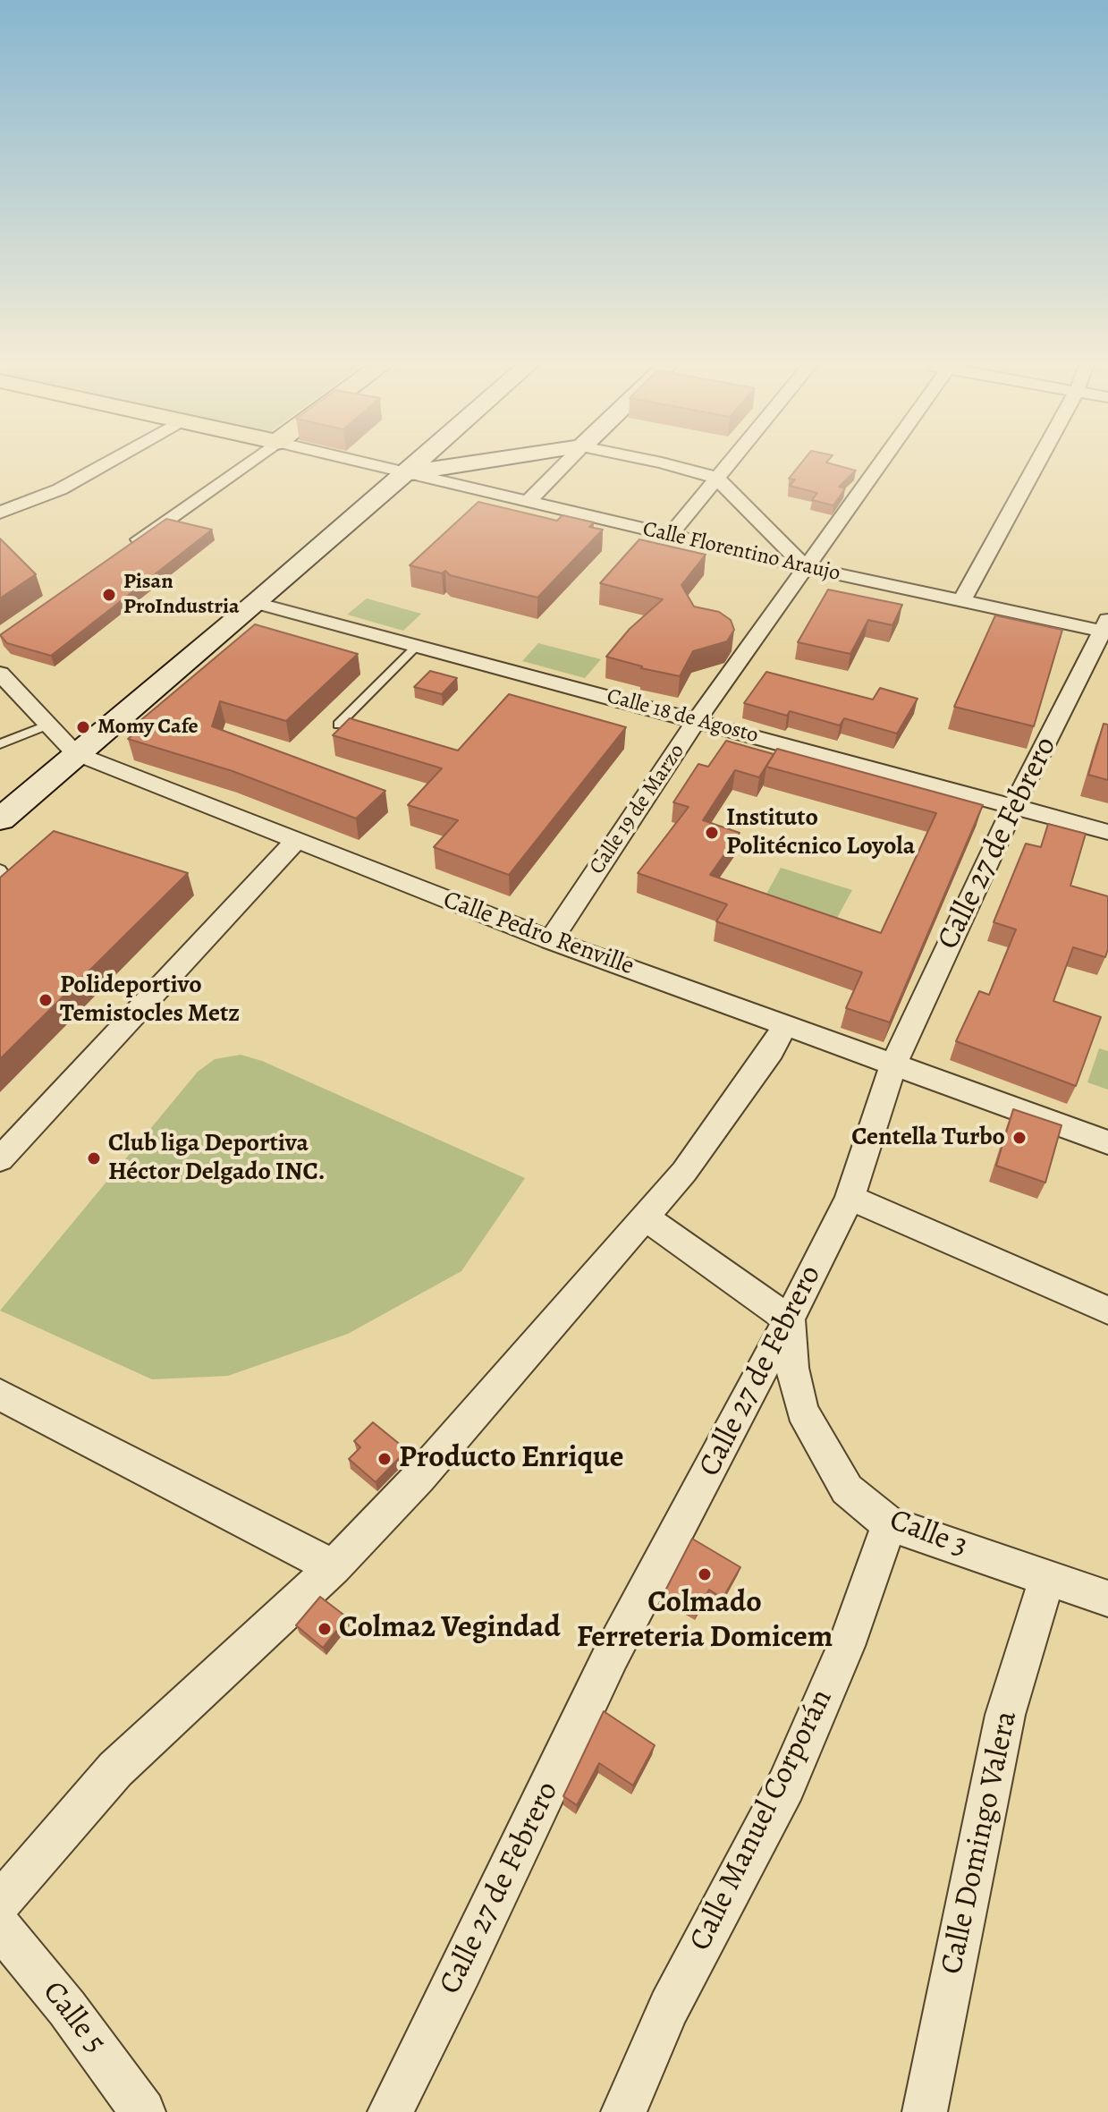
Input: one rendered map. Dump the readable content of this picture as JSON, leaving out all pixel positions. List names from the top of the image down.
{
  "streets": {
    "street": [
      "Calle Florentino Araujo",
      "Calle 18 de Agosto",
      "Calle 19 de Marzo",
      "Calle 27 de Febrero",
      "Calle Pedro Renville",
      "Calle 3",
      "Calle Manuel Corporán",
      "Calle Domingo Valera",
      "Calle 5"
    ]
  },
  "crossings": [
    ["Calle Florentino Araujo", "Calle 19 de Marzo"],
    ["Calle Florentino Araujo", "Calle 27 de Febrero"],
    ["Calle 18 de Agosto", "Calle 19 de Marzo"],
    ["Calle 18 de Agosto", "Calle 27 de Febrero"],
    ["Calle 19 de Marzo", "Calle Pedro Renville"],
    ["Calle 27 de Febrero", "Calle Pedro Renville"],
    ["Calle 27 de Febrero", "Calle 3"],
    ["Calle 3", "Calle Manuel Corporán"],
    ["Calle 3", "Calle Domingo Valera"]
  ],
  "places": [
    "Pisan ProIndustria",
    "Momy Cafe",
    "Instituto Politécnico Loyola",
    "Polideportivo Temistocles Metz",
    "Centella Turbo",
    "Club liga Deportiva Héctor Delgado INC.",
    "Producto Enrique",
    "Colmado Ferreteria Domicem",
    "Colma2 Vegindad"
  ]
}
